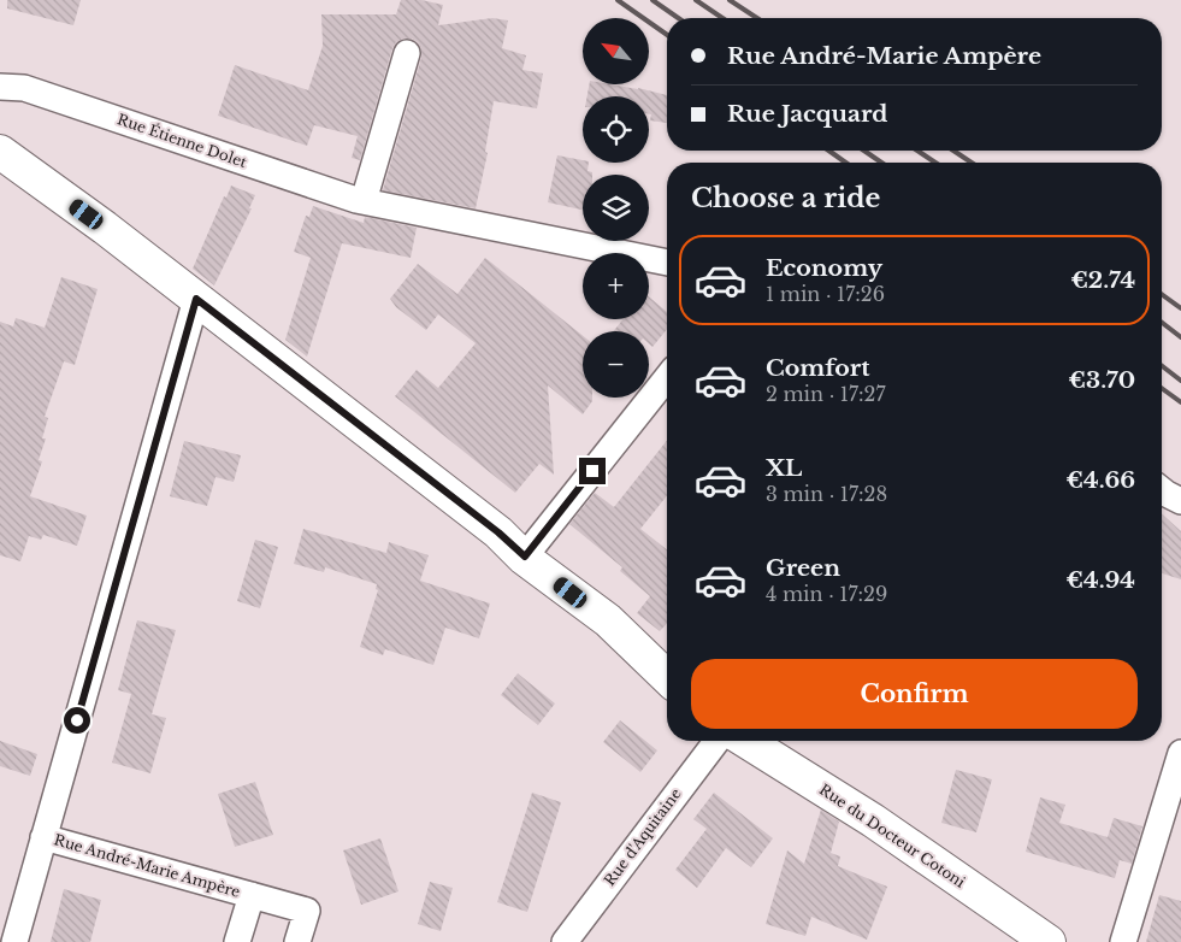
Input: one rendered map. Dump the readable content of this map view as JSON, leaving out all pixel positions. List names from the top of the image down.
{
  "streets": {
    "street": [
      "Rue Étienne Dolet",
      "Rue du Docteur Cotoni",
      "Rue d'Aquitaine",
      "Rue André-Marie Ampère"
    ]
  },
  "north": "top left",
  "page": {
    "map_buttons": ["+", "−"],
    "banner": ["Rue André-Marie Ampère", "Rue Jacquard"],
    "heading": "Choose a ride",
    "list": [
      {
        "name": "Economy",
        "note": "1 min · 17:26",
        "value": "€2.74"
      },
      {
        "name": "Comfort",
        "note": "2 min · 17:27",
        "value": "€3.70"
      },
      {
        "name": "XL",
        "note": "3 min · 17:28",
        "value": "€4.66"
      },
      {
        "name": "Green",
        "note": "4 min · 17:29",
        "value": "€4.94"
      }
    ],
    "buttons": "Confirm"
  }
}
